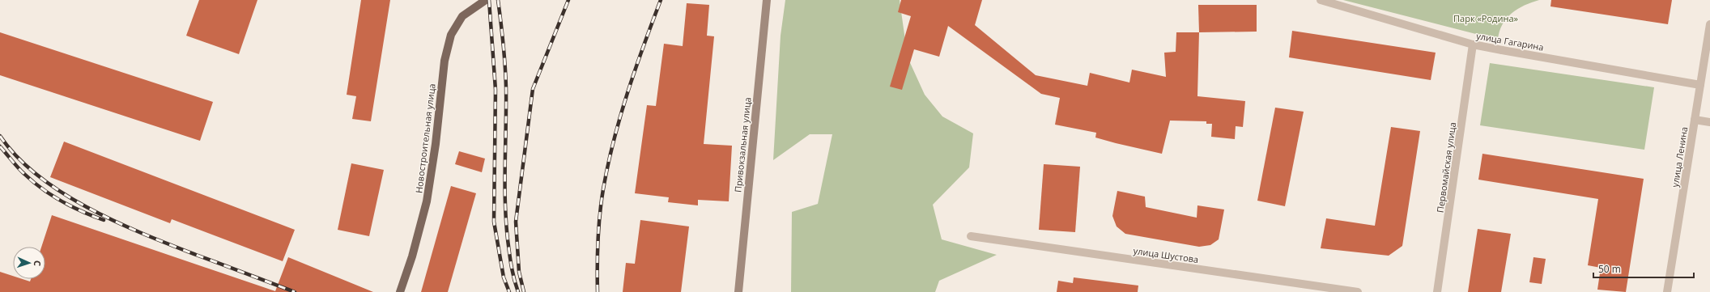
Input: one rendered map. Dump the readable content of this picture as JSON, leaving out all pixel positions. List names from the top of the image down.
{
  "streets": {
    "main road": ["Новостроительная улица", "Привокзальная улица"],
    "street": [
      "улица Гагарина",
      "улица Ленина",
      "Первомайская улица",
      "улица Шустова"
    ]
  },
  "crossings": [
    ["улица Гагарина", "улица Ленина"],
    ["улица Гагарина", "Первомайская улица"]
  ],
  "parks": ["Парк «Родина»"],
  "scale_bar": "50 m",
  "north": "right"
}
